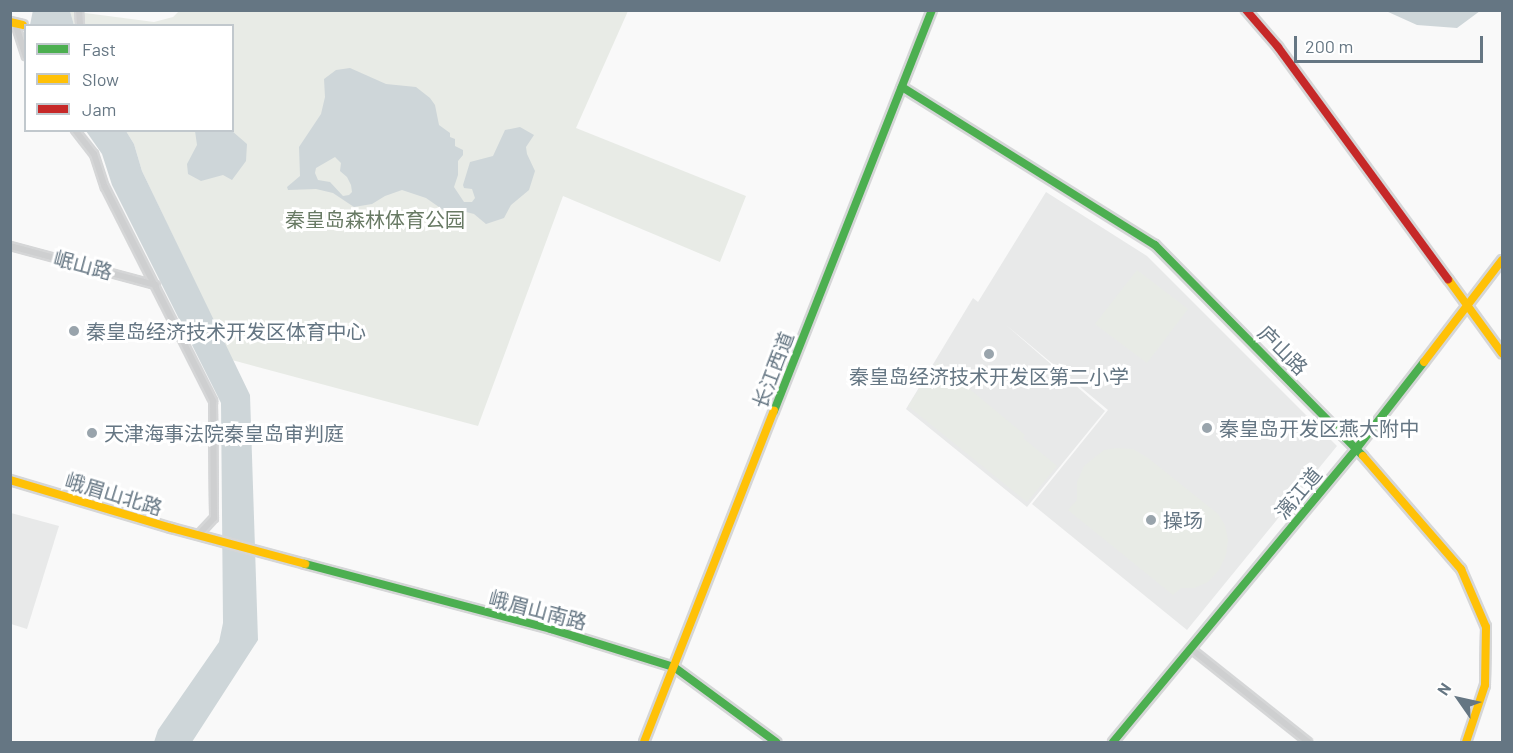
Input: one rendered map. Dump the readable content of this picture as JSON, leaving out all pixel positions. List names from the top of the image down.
{
  "streets": {
    "street": [
      "岷山路",
      "庐山路",
      "长江西道",
      "漓江道",
      "峨眉山北路",
      "峨眉山南路"
    ]
  },
  "crossings": [
    ["庐山路", "长江西道"],
    ["庐山路", "漓江道"],
    ["长江西道", "峨眉山南路"],
    ["峨眉山北路", "峨眉山南路"]
  ],
  "parks": ["秦皇岛森林体育公园"],
  "places": [
    "秦皇岛经济技术开发区体育中心",
    "秦皇岛经济技术开发区第二小学",
    "秦皇岛开发区燕大附中",
    "天津海事法院秦皇岛审判庭",
    "操场"
  ],
  "legend": ["Fast", "Slow", "Jam"],
  "scale_bar": "200 m",
  "north": "top left"
}
